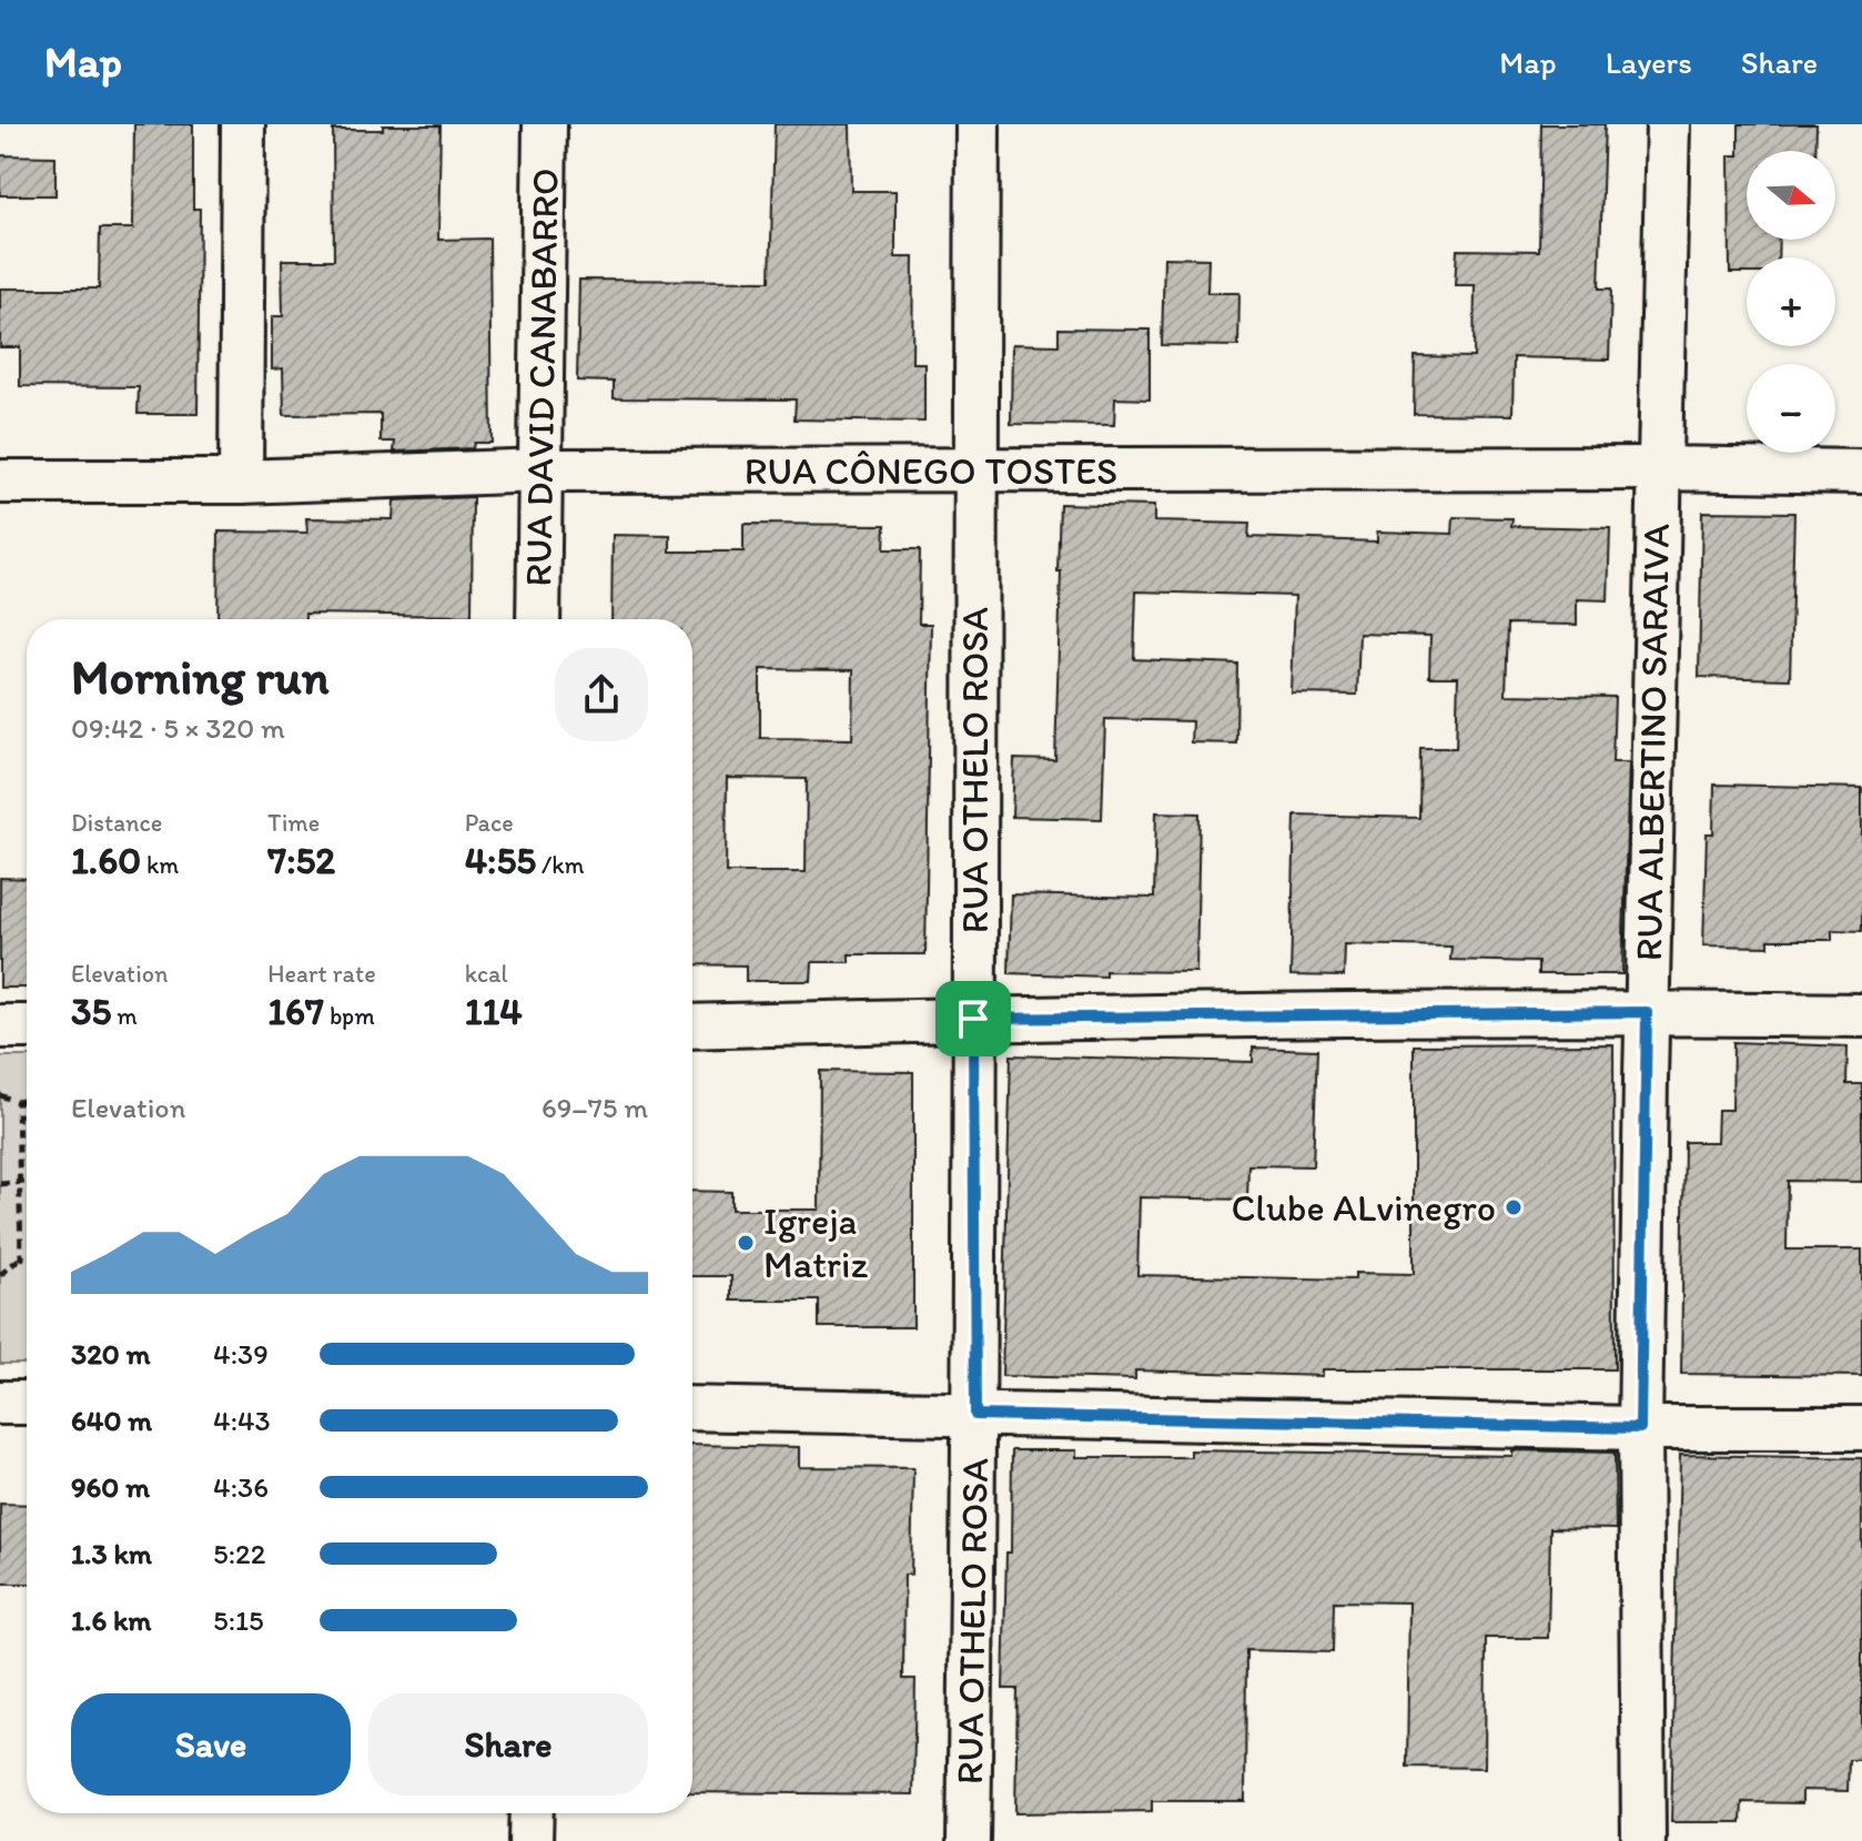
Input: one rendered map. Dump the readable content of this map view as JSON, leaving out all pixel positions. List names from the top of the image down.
{
  "streets": {
    "street": [
      "RUA DAVID CANABARRO",
      "RUA CÔNEGO TOSTES",
      "RUA ALBERTINO SARAIVA",
      "RUA OTHELO ROSA"
    ]
  },
  "crossings": [
    ["RUA DAVID CANABARRO", "RUA CÔNEGO TOSTES"],
    ["RUA CÔNEGO TOSTES", "RUA ALBERTINO SARAIVA"],
    ["RUA CÔNEGO TOSTES", "RUA OTHELO ROSA"]
  ],
  "places": ["Clube ALvinegro", "Igreja Matriz"],
  "north": "right",
  "page": {
    "header": "Map",
    "nav": ["Map", "Layers", "Share"],
    "map_buttons": ["+", "−"],
    "heading": ["Morning run", "09:42 · 5 × 320 m"],
    "stats": [
      ["Distance", "1.60 km"],
      ["Time", "7:52"],
      ["Pace", "4:55 /km"],
      ["Elevation", "35 m"],
      ["Heart rate", "167 bpm"],
      ["kcal", "114"]
    ],
    "chart": ["Elevation", "69–75 m"],
    "list": [
      {
        "name": "320 m",
        "note": "4:39"
      },
      {
        "name": "640 m",
        "note": "4:43"
      },
      {
        "name": "960 m",
        "note": "4:36"
      },
      {
        "name": "1.3 km",
        "note": "5:22"
      },
      {
        "name": "1.6 km",
        "note": "5:15"
      }
    ],
    "buttons": ["Save", "Share"]
  }
}
